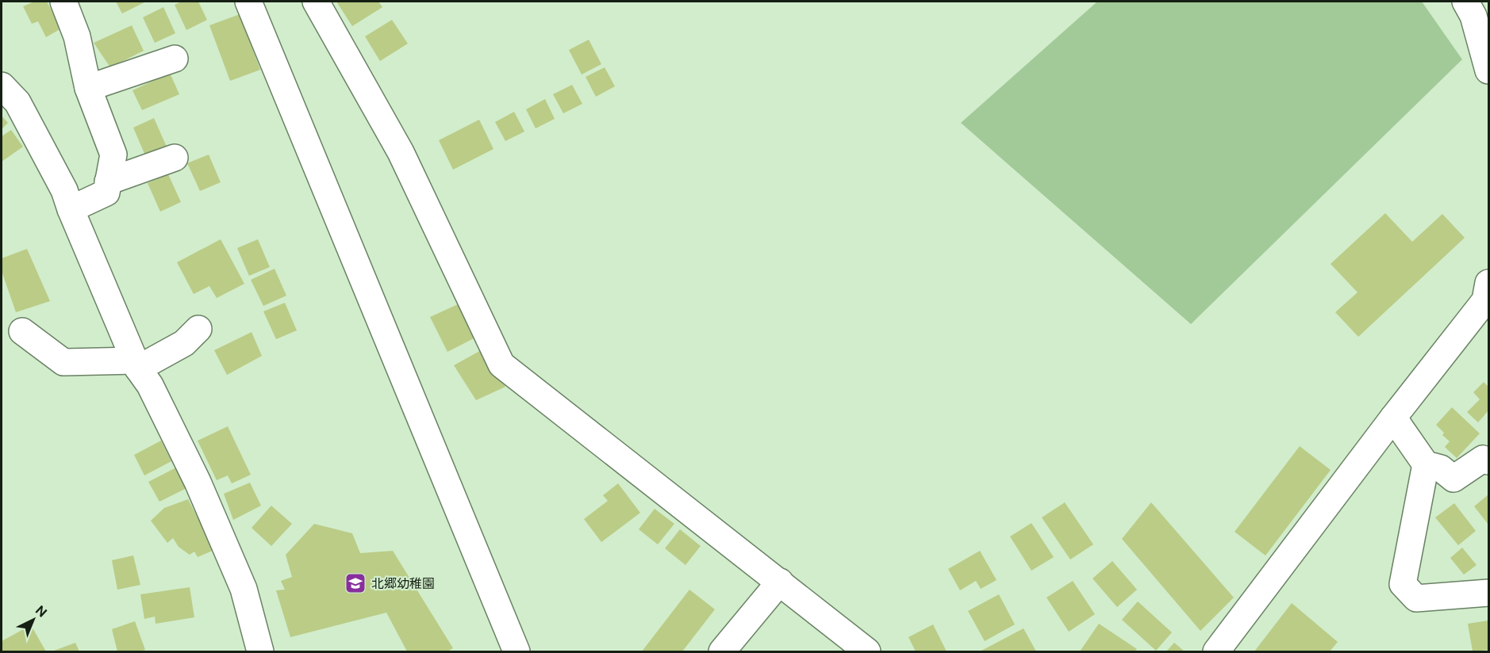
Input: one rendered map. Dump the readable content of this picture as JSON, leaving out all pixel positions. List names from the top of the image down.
{
  "places": {
    "school or university": ["北郷幼稚園"]
  },
  "north": "top right"
}
